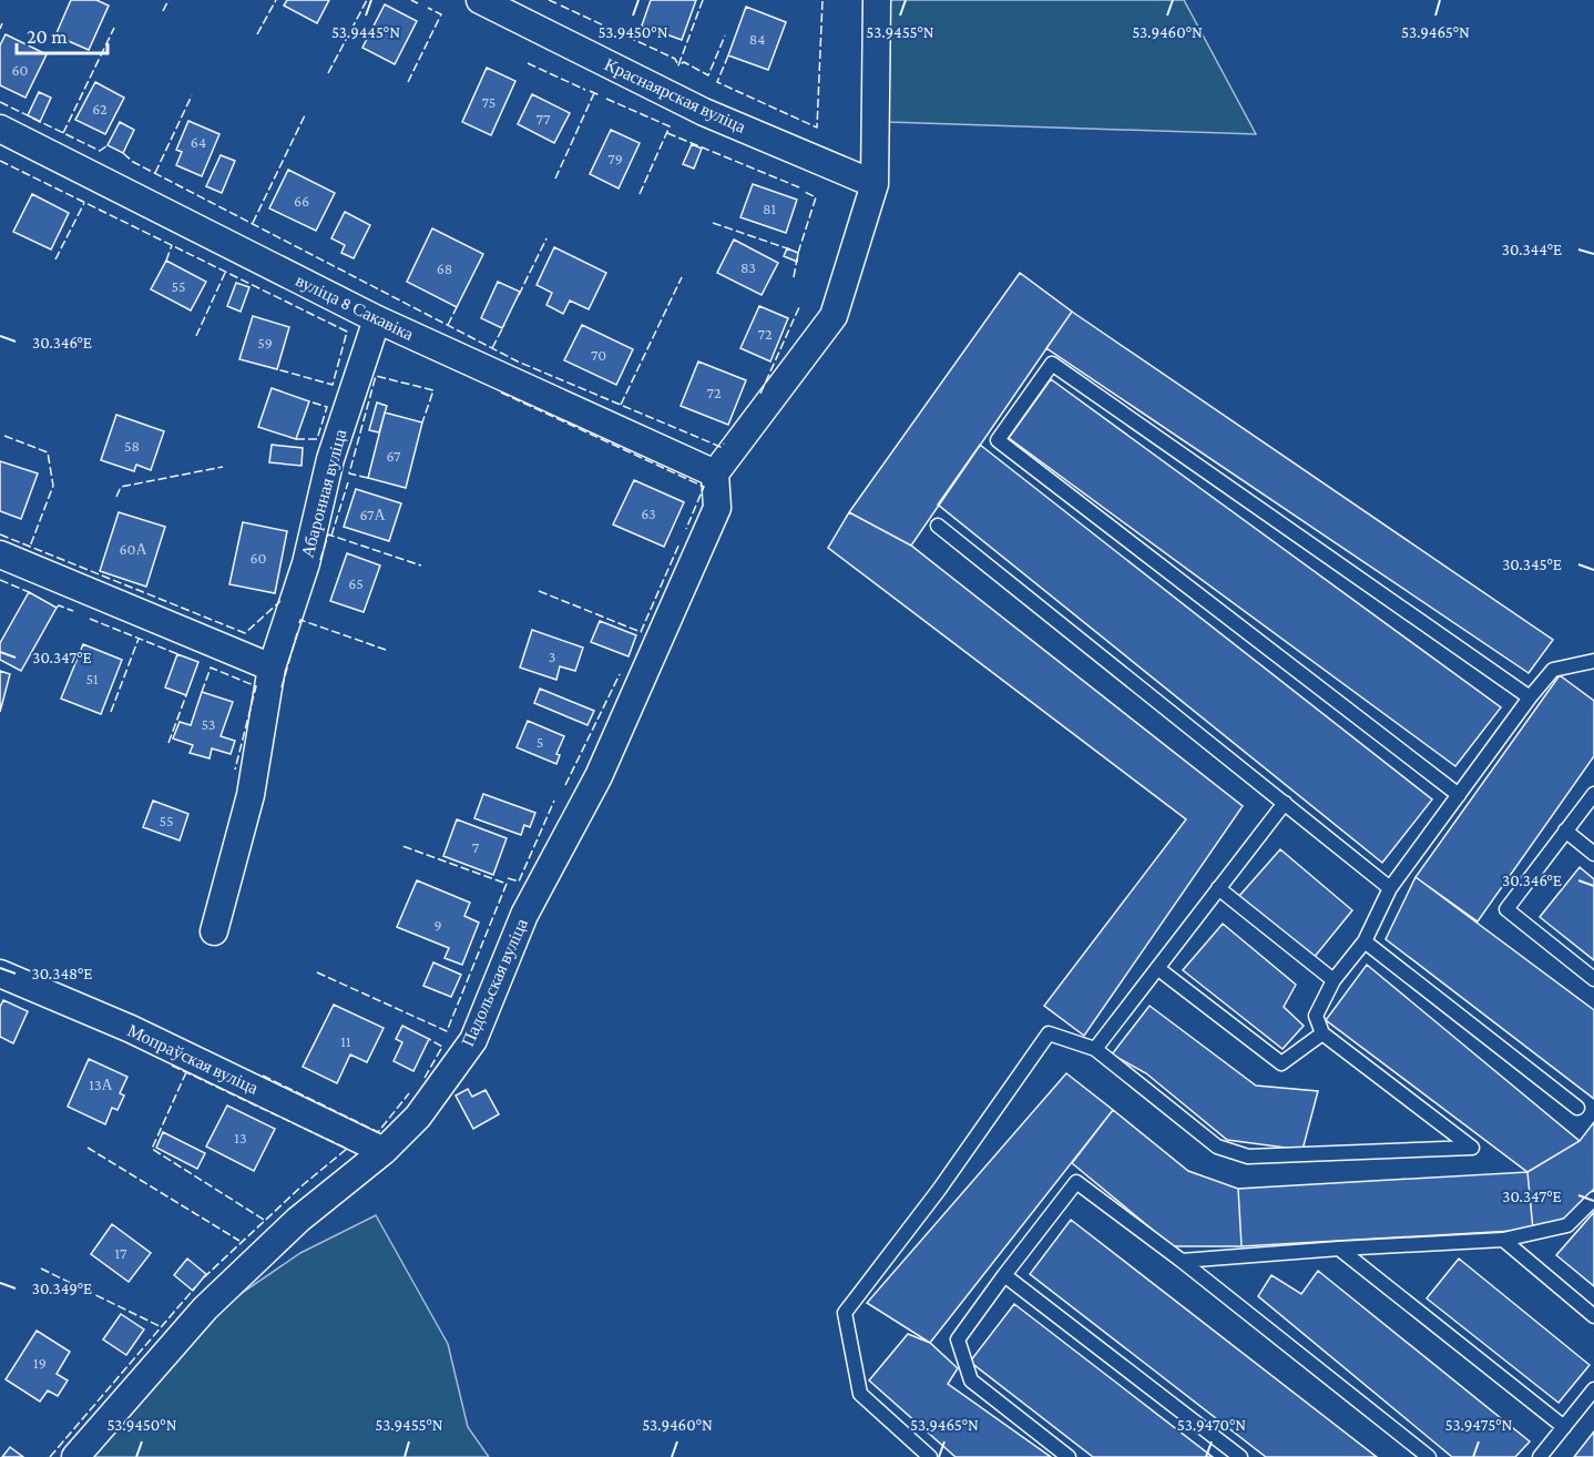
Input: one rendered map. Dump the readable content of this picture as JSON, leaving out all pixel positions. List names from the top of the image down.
{
  "streets": {
    "street": [
      "Краснаярская вуліца",
      "вуліца 8 Сакавіка",
      "Абаронная вуліца",
      "Падольская вуліца",
      "Мопраўская вуліца"
    ]
  },
  "crossings": [
    ["вуліца 8 Сакавіка", "Абаронная вуліца"],
    ["вуліца 8 Сакавіка", "Падольская вуліца"],
    ["Падольская вуліца", "Мопраўская вуліца"]
  ],
  "house_numbers": [
    "84",
    "60",
    "75",
    "62",
    "77",
    "64",
    "79",
    "66",
    "81",
    "83",
    "68",
    "55",
    "72",
    "59",
    "70",
    "72",
    "58",
    "67",
    "63",
    "67А",
    "60А",
    "60",
    "65",
    "3",
    "51",
    "53",
    "5",
    "55",
    "7",
    "9",
    "11",
    "13А",
    "13",
    "17",
    "19"
  ],
  "scale_bar": "20 m",
  "coordinates": [
    "53.9445°N",
    "53.9450°N",
    "53.9455°N",
    "53.9460°N",
    "53.9465°N",
    "30.344°E",
    "30.346°E",
    "30.345°E",
    "30.347°E",
    "30.348°E",
    "30.349°E",
    "53.9470°N",
    "53.9475°N"
  ]
}
